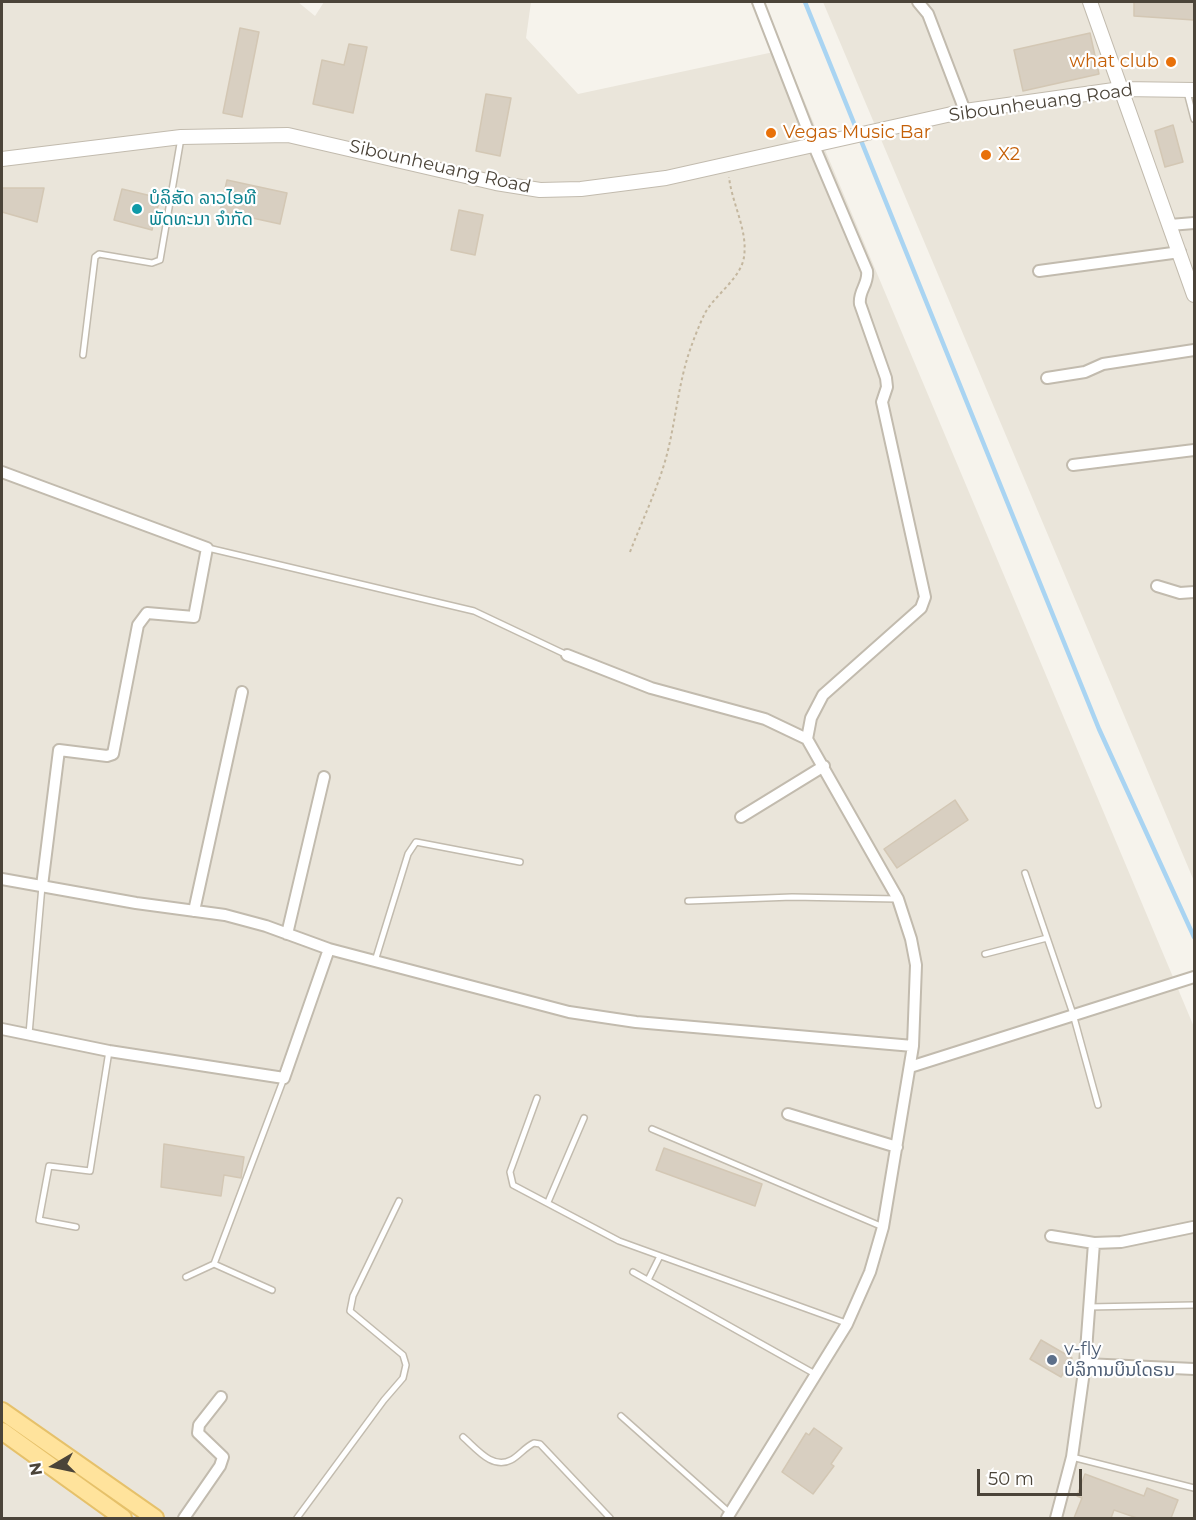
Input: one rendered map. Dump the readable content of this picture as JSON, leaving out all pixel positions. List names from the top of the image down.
{
  "streets": {
    "street": ["Sibounheuang Road"]
  },
  "places": [
    "what club",
    "Vegas Music Bar",
    "X2",
    "ບໍລິສັດ ລາວໄອທີ ພັດທະນາ ຈຳກັດ",
    "v-fly ບໍລິການບິນໂດຣນ"
  ],
  "scale_bar": "50 m",
  "north": "left"
}
